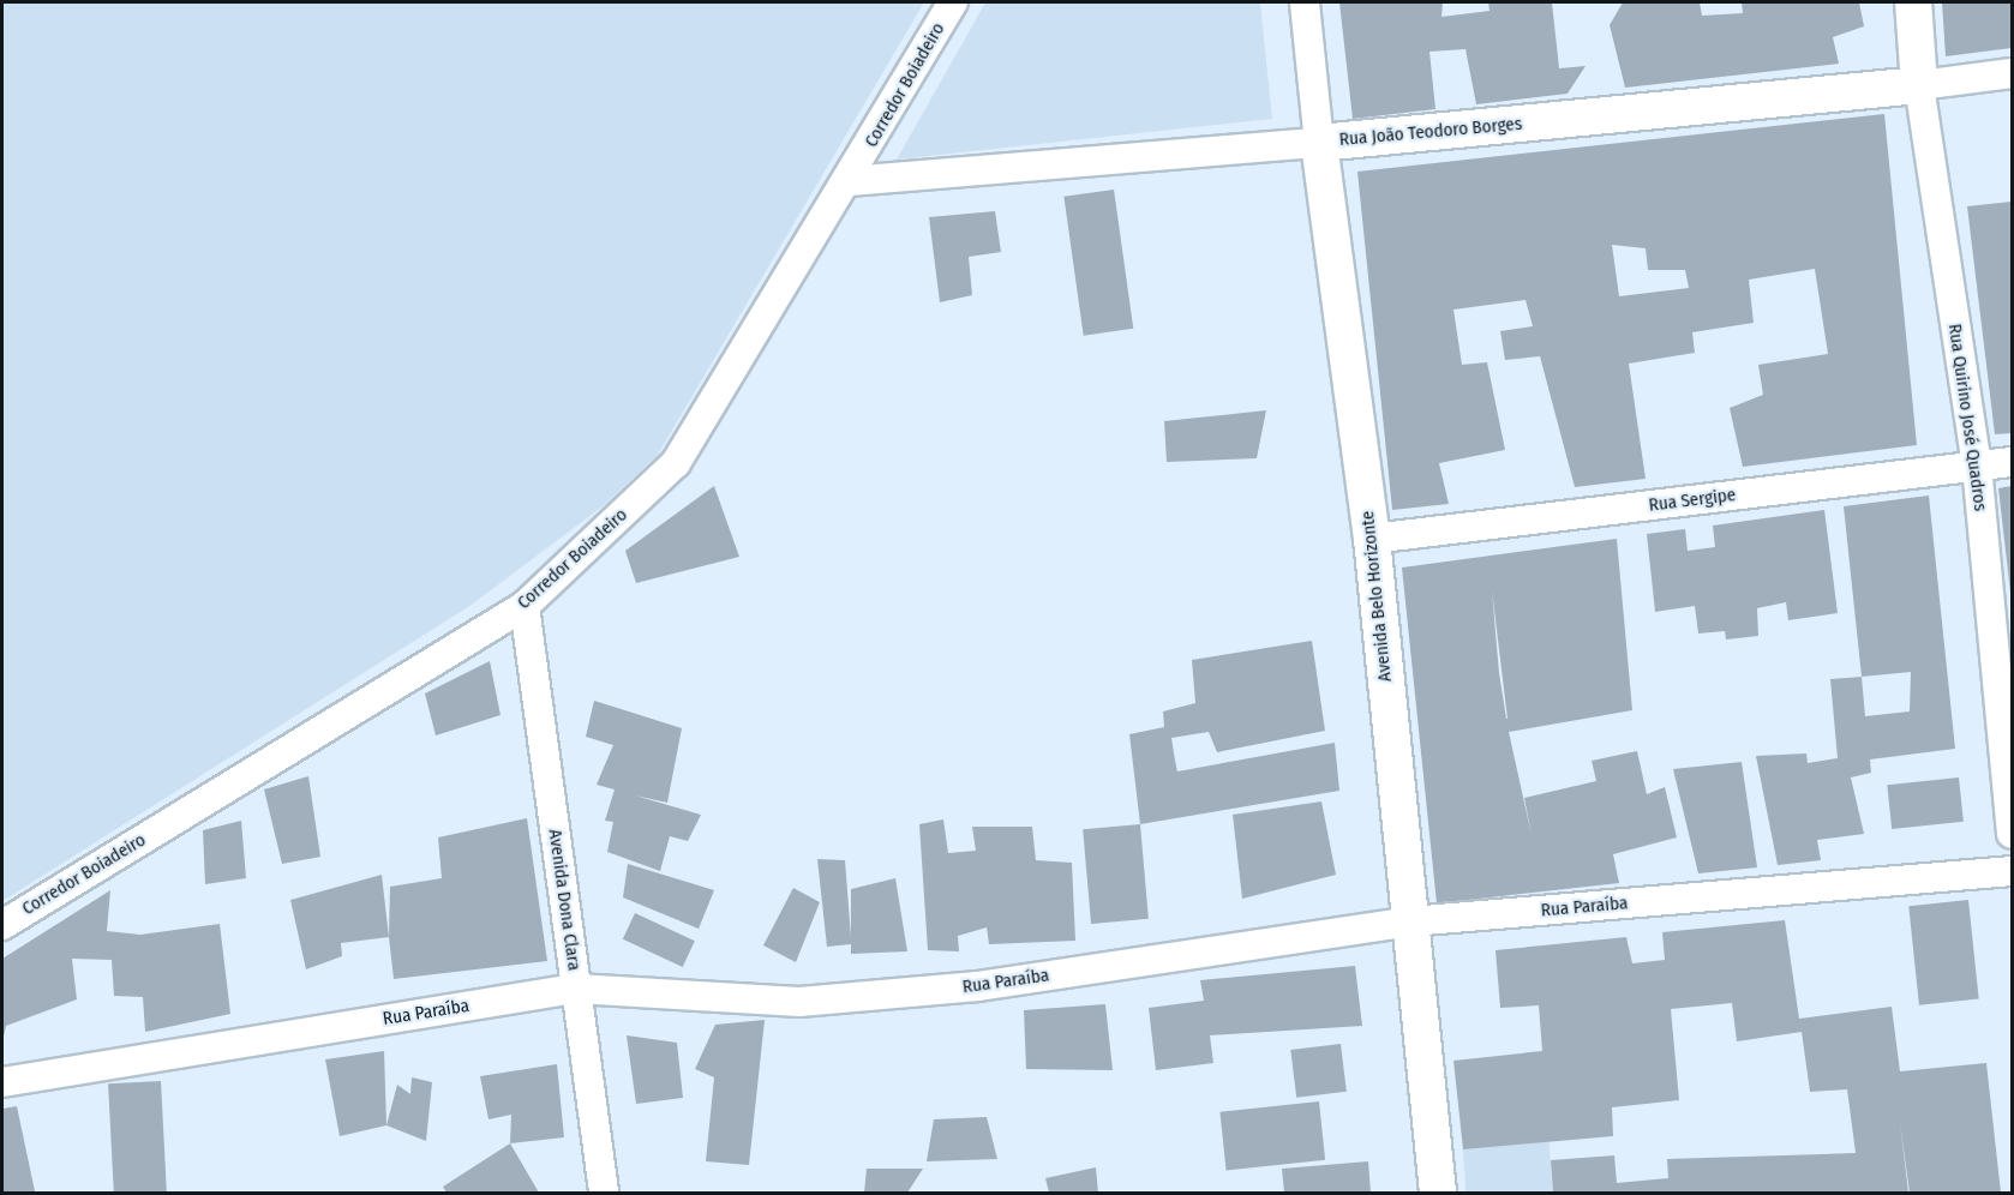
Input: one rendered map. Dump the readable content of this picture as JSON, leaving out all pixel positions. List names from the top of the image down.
{
  "streets": {
    "street": [
      "Corredor Boiadeiro",
      "Rua João Teodoro Borges",
      "Rua Quirino José Quadros",
      "Rua Sergipe",
      "Avenida Belo Horizonte",
      "Avenida Dona Clara",
      "Rua Paraíba"
    ]
  },
  "crossings": [
    ["Corredor Boiadeiro", "Rua João Teodoro Borges"],
    ["Corredor Boiadeiro", "Avenida Dona Clara"],
    ["Rua João Teodoro Borges", "Rua Quirino José Quadros"],
    ["Rua João Teodoro Borges", "Avenida Belo Horizonte"],
    ["Rua Quirino José Quadros", "Rua Sergipe"],
    ["Rua Sergipe", "Avenida Belo Horizonte"],
    ["Avenida Belo Horizonte", "Rua Paraíba"],
    ["Avenida Dona Clara", "Rua Paraíba"]
  ]
}
